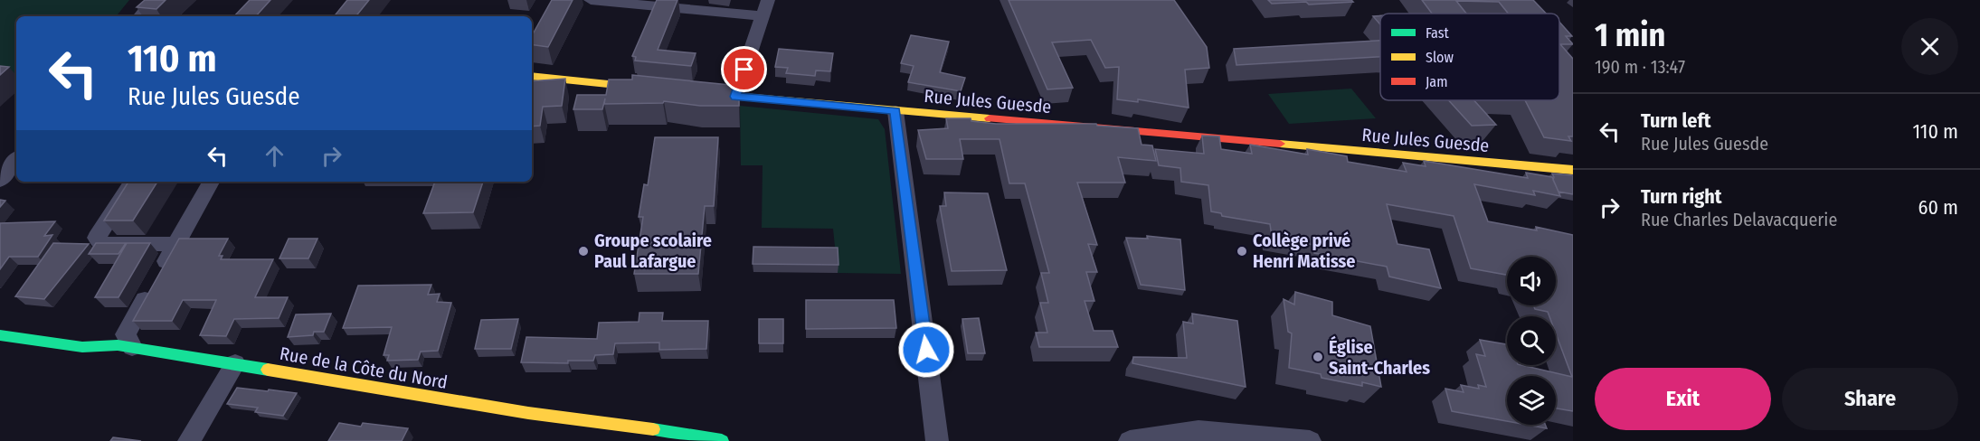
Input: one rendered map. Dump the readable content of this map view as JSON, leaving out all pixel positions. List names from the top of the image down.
{
  "streets": {
    "street": ["Rue Jules Guesde", "Rue de la Côte du Nord"]
  },
  "places": ["Groupe scolaire Paul Lafargue", "Collège privé Henri Matisse", "Église Saint-Charles"],
  "legend": ["Fast", "Slow", "Jam"],
  "page": {
    "heading": ["1 min", "190 m · 13:47"],
    "turn": ["110 m", "Rue Jules Guesde"],
    "list": [
      {
        "name": "Turn left",
        "note": "Rue Jules Guesde",
        "value": "110 m"
      },
      {
        "name": "Turn right",
        "note": "Rue Charles Delavacquerie",
        "value": "60 m"
      }
    ],
    "buttons": ["Exit", "Share"]
  }
}
